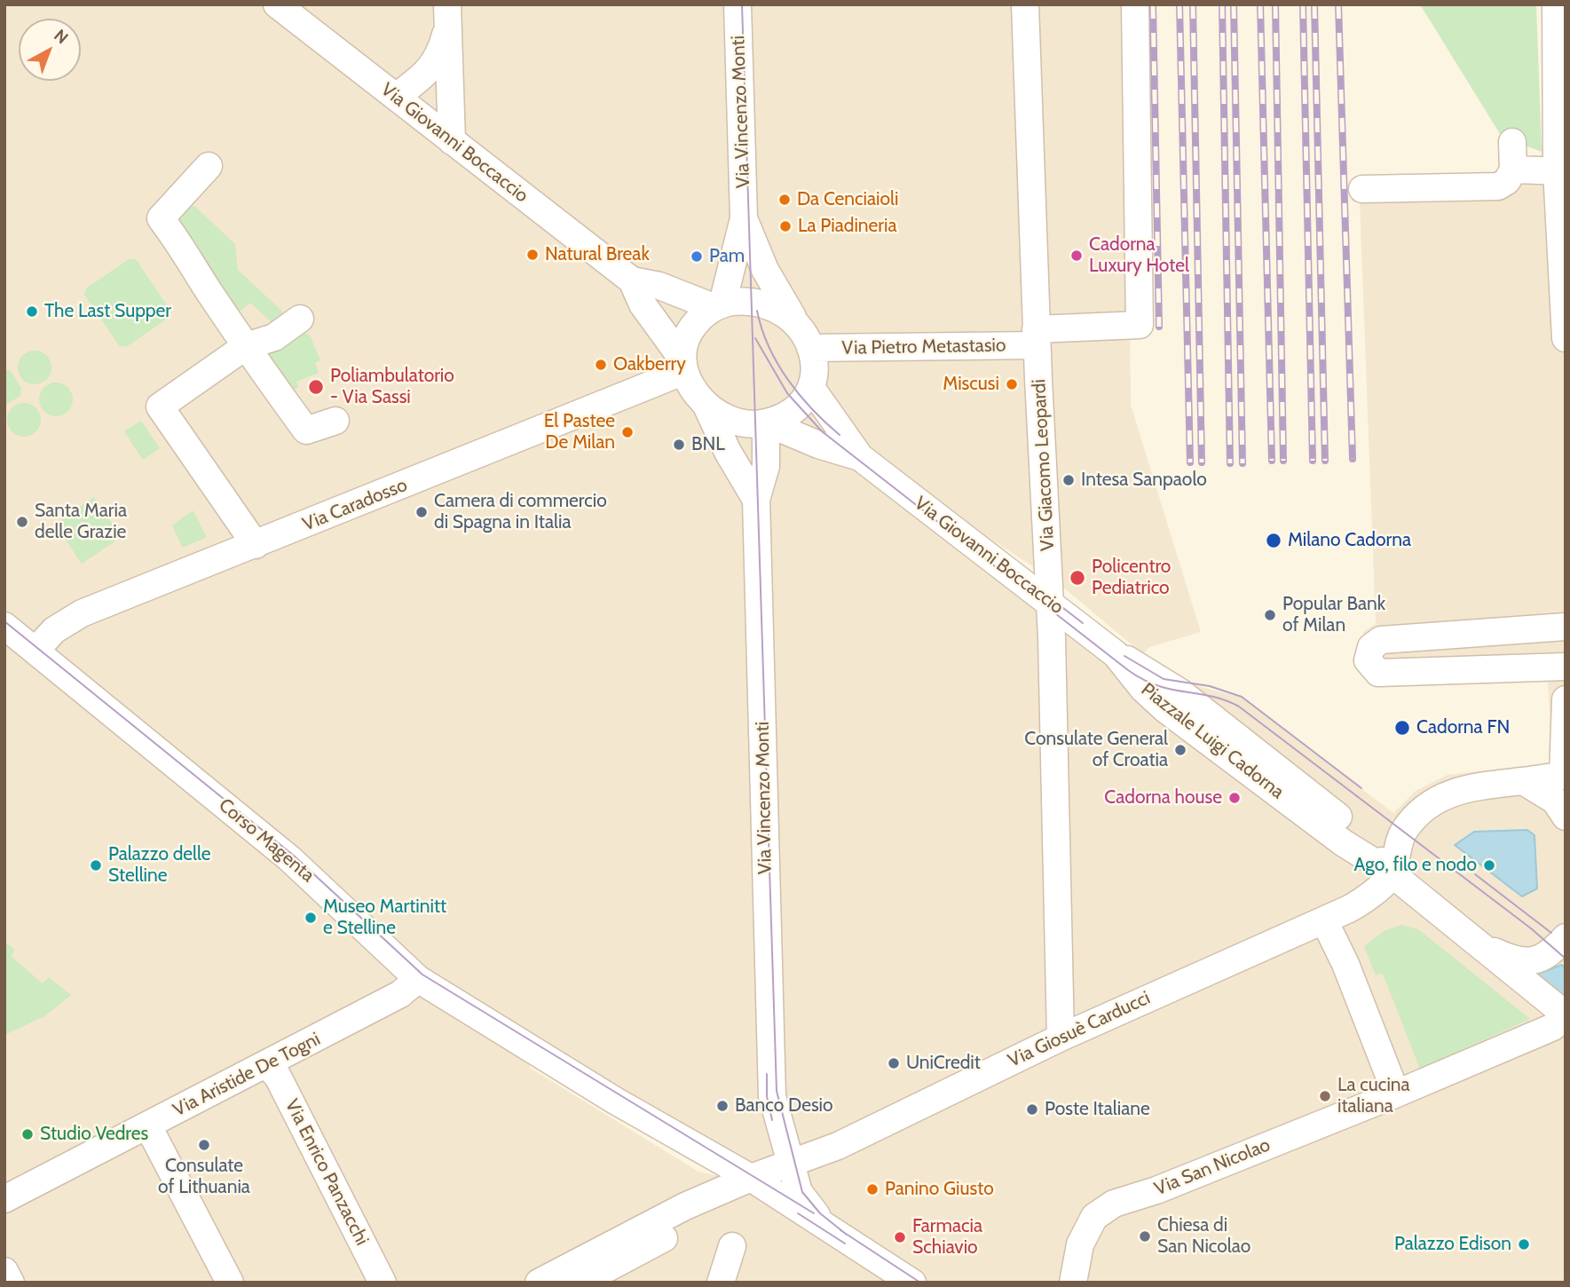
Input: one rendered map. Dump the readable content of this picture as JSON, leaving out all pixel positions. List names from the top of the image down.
{
  "streets": {
    "street": [
      "Via Vincenzo Monti",
      "Via Giovanni Boccaccio",
      "Via Pietro Metastasio",
      "Via Giacomo Leopardi",
      "Via Caradosso",
      "Piazzale Luigi Cadorna",
      "Corso Magenta",
      "Via Giosuè Carducci",
      "Via Aristide De Togni",
      "Via San Nicolao",
      "Via Enrico Panzacchi"
    ]
  },
  "crossings": [
    ["Via Vincenzo Monti", "Via Giovanni Boccaccio"],
    ["Via Vincenzo Monti", "Via Pietro Metastasio"],
    ["Via Vincenzo Monti", "Via Caradosso"],
    ["Via Vincenzo Monti", "Corso Magenta"],
    ["Via Vincenzo Monti", "Via Giosuè Carducci"],
    ["Via Giovanni Boccaccio", "Via Pietro Metastasio"],
    ["Via Giovanni Boccaccio", "Via Giacomo Leopardi"],
    ["Via Giovanni Boccaccio", "Via Caradosso"],
    ["Via Giovanni Boccaccio", "Piazzale Luigi Cadorna"],
    ["Via Pietro Metastasio", "Via Giacomo Leopardi"],
    ["Via Pietro Metastasio", "Via Caradosso"],
    ["Via Giacomo Leopardi", "Via Giosuè Carducci"],
    ["Via Caradosso", "Corso Magenta"],
    ["Piazzale Luigi Cadorna", "Via San Nicolao"],
    ["Corso Magenta", "Via Giosuè Carducci"],
    ["Corso Magenta", "Via Aristide De Togni"],
    ["Via Aristide De Togni", "Via Enrico Panzacchi"]
  ],
  "places": [
    "Da Cenciaioli",
    "La Piadineria",
    "Natural Break",
    "Cadorna Luxury Hotel",
    "Pam",
    "The Last Supper",
    "Oakberry",
    "Miscusi",
    "Poliambulatorio - Via Sassi",
    "El Pastee De Milan",
    "BNL",
    "Intesa Sanpaolo",
    "Camera di commercio di Spagna in Italia",
    "Santa Maria delle Grazie",
    "Milano Cadorna",
    "Policentro Pediatrico",
    "Popular Bank of Milan",
    "Cadorna FN",
    "Consulate General of Croatia",
    "Cadorna house",
    "Palazzo delle Stelline",
    "Ago, filo e nodo",
    "Museo Martinitt e Stelline",
    "UniCredit",
    "La cucina italiana",
    "Banco Desio",
    "Poste Italiane",
    "Studio Vedres",
    "Consulate of Lithuania",
    "Panino Giusto",
    "Chiesa di San Nicolao",
    "Farmacia Schiavio",
    "Palazzo Edison"
  ],
  "north": "top right"
}
